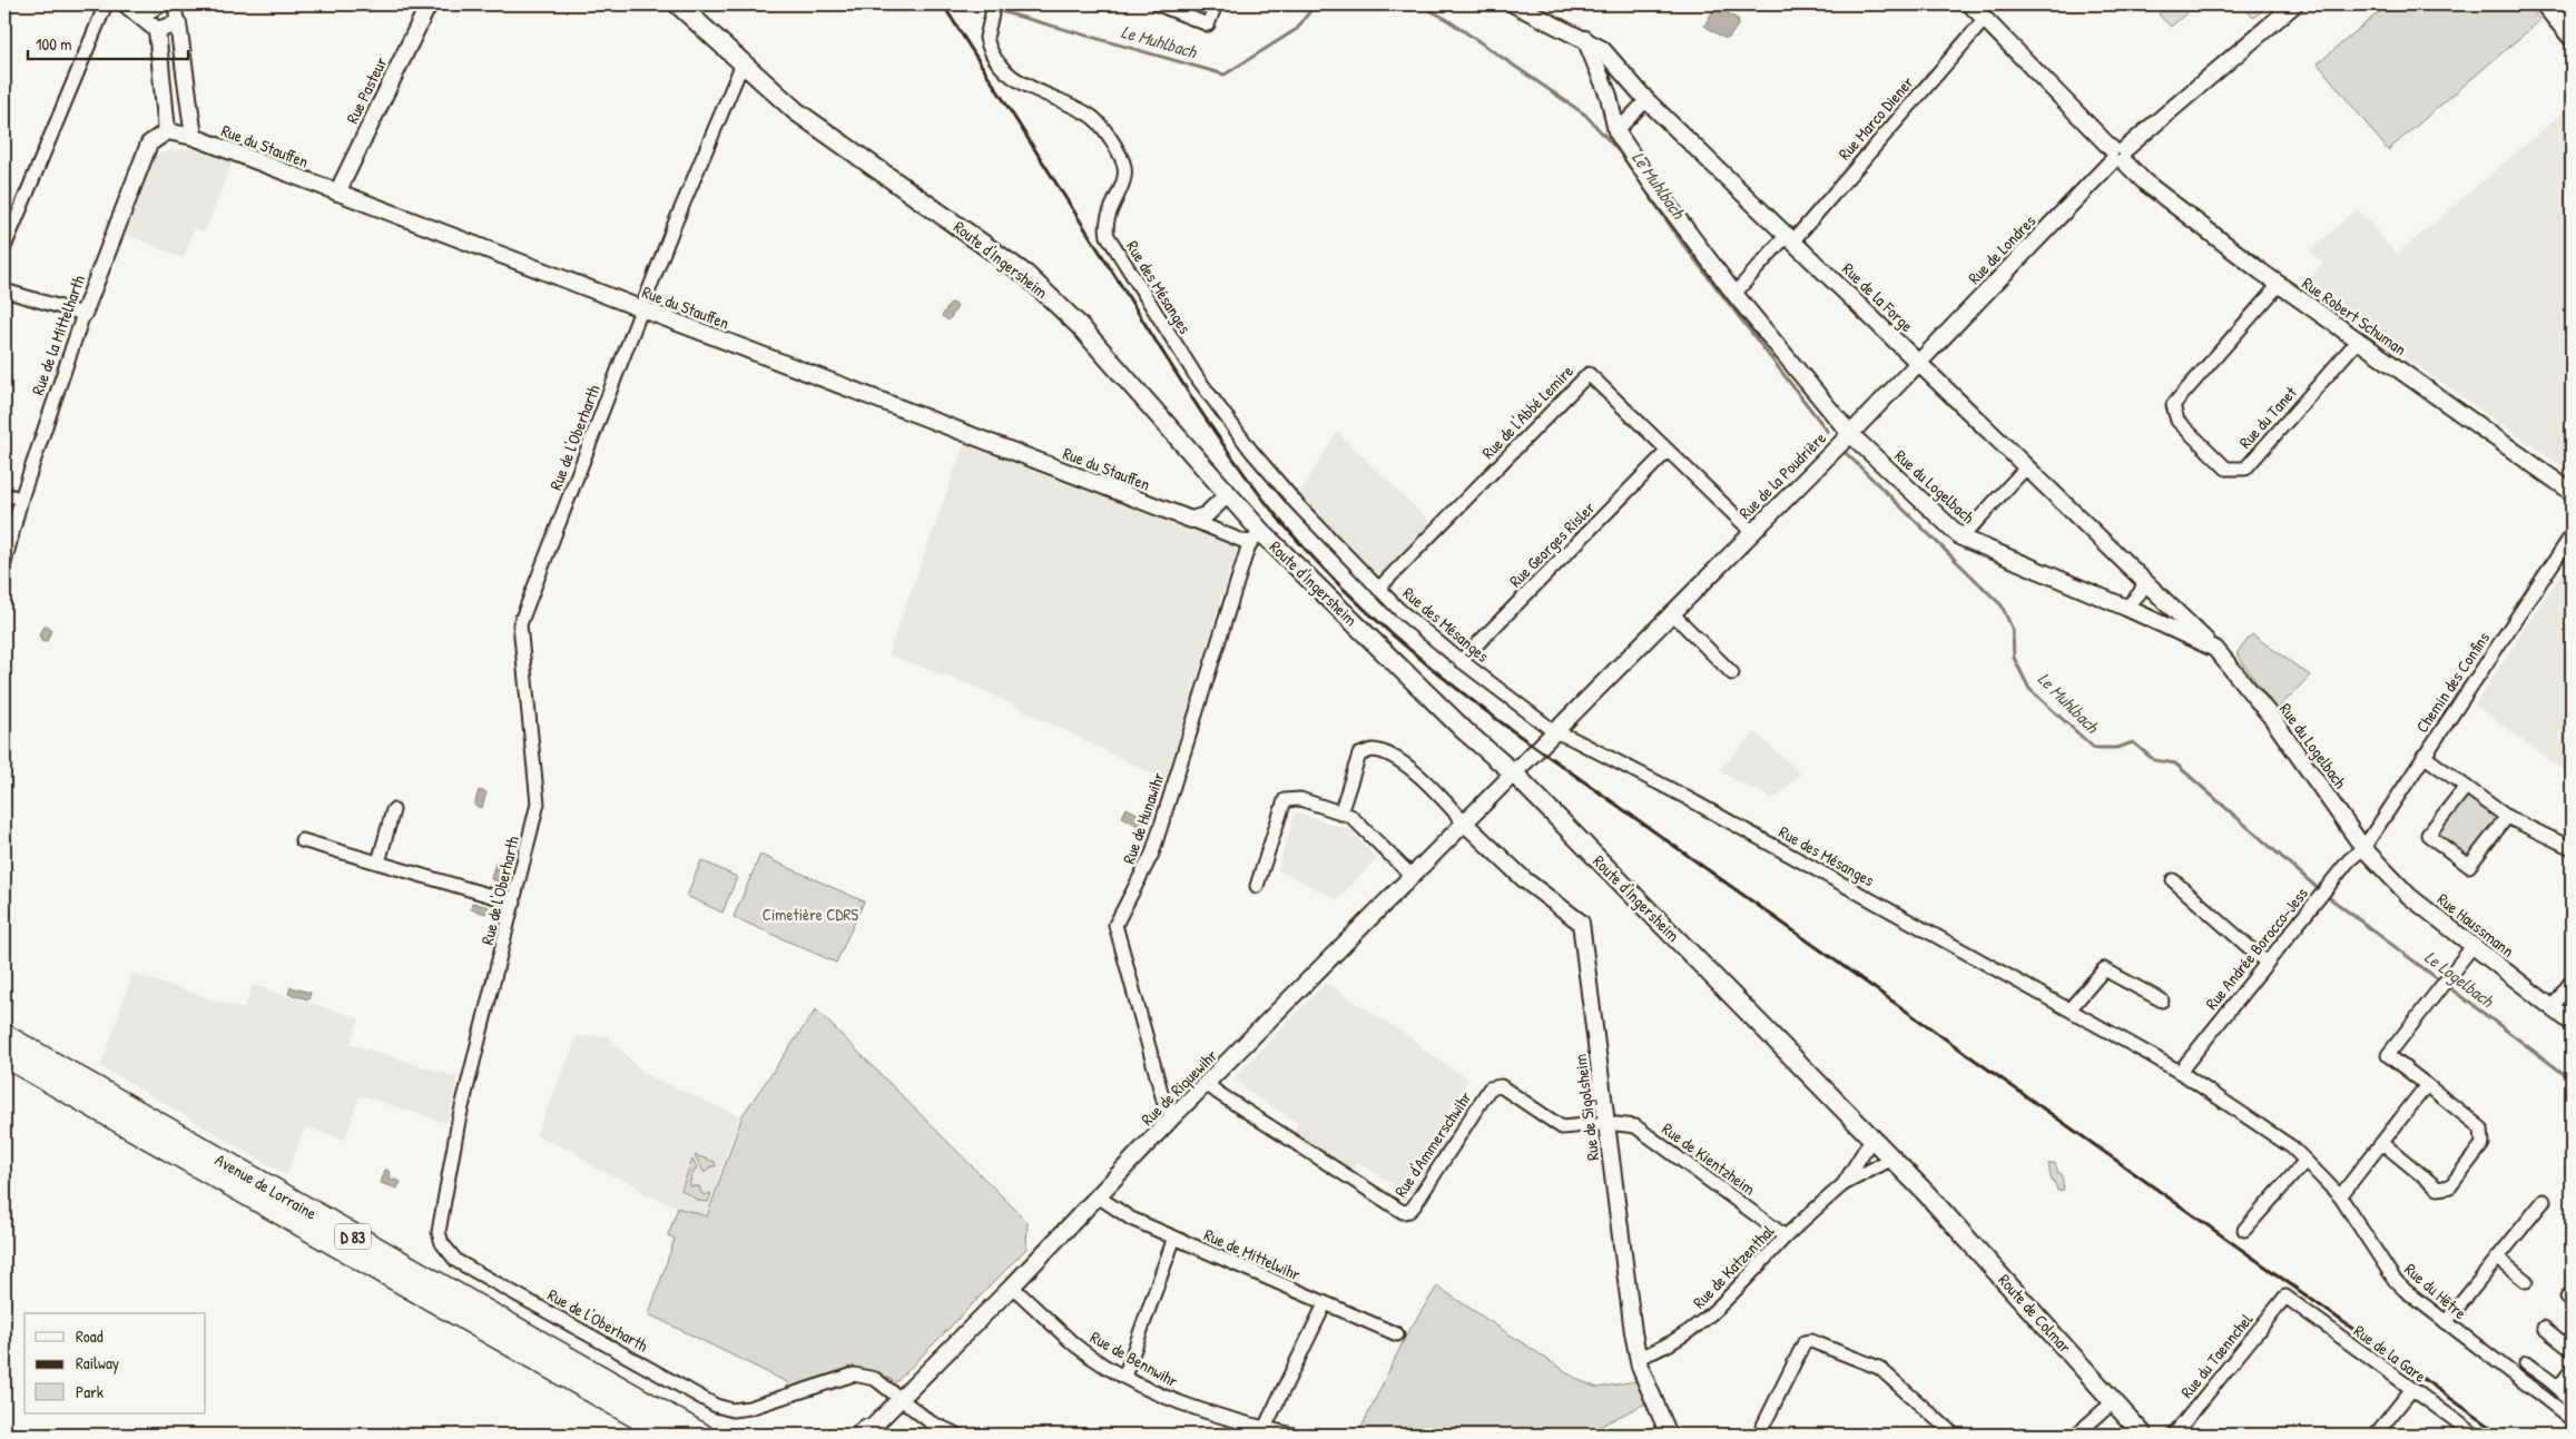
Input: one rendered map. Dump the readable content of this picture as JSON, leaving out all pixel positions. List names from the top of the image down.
{
  "streets": {
    "main road": [
      "Route d'Ingersheim",
      "Avenue de Lorraine",
      "D 83",
      "Route de Colmar"
    ],
    "street": [
      "Rue Pasteur",
      "Rue Marco Diener",
      "Rue du Stauffen",
      "Rue de Londres",
      "Rue des Mésanges",
      "Rue de la Forge",
      "Rue Robert Schuman",
      "Rue de la Mittelharth",
      "Rue de l'Abbé Lemire",
      "Rue du Tanet",
      "Rue de l'Oberharth",
      "Rue de la Poudrière",
      "Rue du Logelbach",
      "Rue Georges Risler",
      "Chemin des Confins",
      "Rue de Hunawihr",
      "Rue Haussmann",
      "Rue Andrée Borocco-Jess",
      "Rue de Riquewihr",
      "Rue de Sigolsheim",
      "Rue d'Ammerschwihr",
      "Rue de Kientzheim",
      "Rue de Mittelwihr",
      "Rue de Katzenthal",
      "Rue du Hêtre",
      "Rue de la Gare",
      "Rue du Taennchel",
      "Rue de Bennwihr"
    ]
  },
  "crossings": [
    ["Rue Pasteur", "Rue du Stauffen"],
    ["Rue Marco Diener", "Rue de la Forge"],
    ["Rue Marco Diener", "Rue Robert Schuman"],
    ["Rue Marco Diener", "Rue du Logelbach"],
    ["Rue du Stauffen", "Route d'Ingersheim"],
    ["Rue du Stauffen", "Rue de la Mittelharth"],
    ["Rue du Stauffen", "Rue de l'Oberharth"],
    ["Rue du Stauffen", "Rue de Hunawihr"],
    ["Rue de Londres", "Rue de la Forge"],
    ["Rue de Londres", "Rue Robert Schuman"],
    ["Rue de Londres", "Rue de la Poudrière"],
    ["Route d'Ingersheim", "Rue de l'Oberharth"],
    ["Route d'Ingersheim", "Rue de la Poudrière"],
    ["Route d'Ingersheim", "Rue de Hunawihr"],
    ["Route d'Ingersheim", "Rue de Riquewihr"],
    ["Route d'Ingersheim", "Rue de Katzenthal"],
    ["Route d'Ingersheim", "Route de Colmar"],
    ["Rue des Mésanges", "Rue de l'Abbé Lemire"],
    ["Rue des Mésanges", "Rue de la Poudrière"],
    ["Rue des Mésanges", "Rue Georges Risler"],
    ["Rue des Mésanges", "Rue du Hêtre"],
    ["Rue de la Forge", "Rue de la Poudrière"],
    ["Rue de la Forge", "Rue du Logelbach"],
    ["Rue Robert Schuman", "Rue du Tanet"],
    ["Rue de l'Abbé Lemire", "Rue de la Poudrière"],
    ["Rue de l'Abbé Lemire", "Rue Georges Risler"],
    ["Rue de l'Oberharth", "Rue de Riquewihr"],
    ["Rue de la Poudrière", "Rue du Logelbach"],
    ["Rue de la Poudrière", "Rue de Riquewihr"],
    ["Rue du Logelbach", "Chemin des Confins"],
    ["Rue du Logelbach", "Rue Haussmann"],
    ["Rue du Logelbach", "Rue Andrée Borocco-Jess"],
    ["Chemin des Confins", "Rue Haussmann"],
    ["Chemin des Confins", "Rue Andrée Borocco-Jess"],
    ["Rue de Hunawihr", "Rue de Riquewihr"],
    ["Rue Haussmann", "Rue Andrée Borocco-Jess"],
    ["Rue Andrée Borocco-Jess", "Rue du Hêtre"],
    ["Rue de Riquewihr", "Rue de Sigolsheim"],
    ["Rue de Riquewihr", "Rue d'Ammerschwihr"],
    ["Rue de Riquewihr", "Rue de Mittelwihr"],
    ["Rue de Riquewihr", "Rue de Bennwihr"],
    ["Rue de Sigolsheim", "Rue d'Ammerschwihr"],
    ["Rue de Sigolsheim", "Rue de Kientzheim"],
    ["Rue de Sigolsheim", "Rue de Katzenthal"],
    ["Rue d'Ammerschwihr", "Rue de Kientzheim"],
    ["Rue de Kientzheim", "Rue de Katzenthal"],
    ["Rue de la Gare", "Rue du Taennchel"]
  ],
  "water": ["Le Muhlbach", "Le Logelbach"],
  "parks": ["Cimetière CDRS"],
  "legend": ["Road", "Railway", "Park"],
  "scale_bar": "100 m"
}
